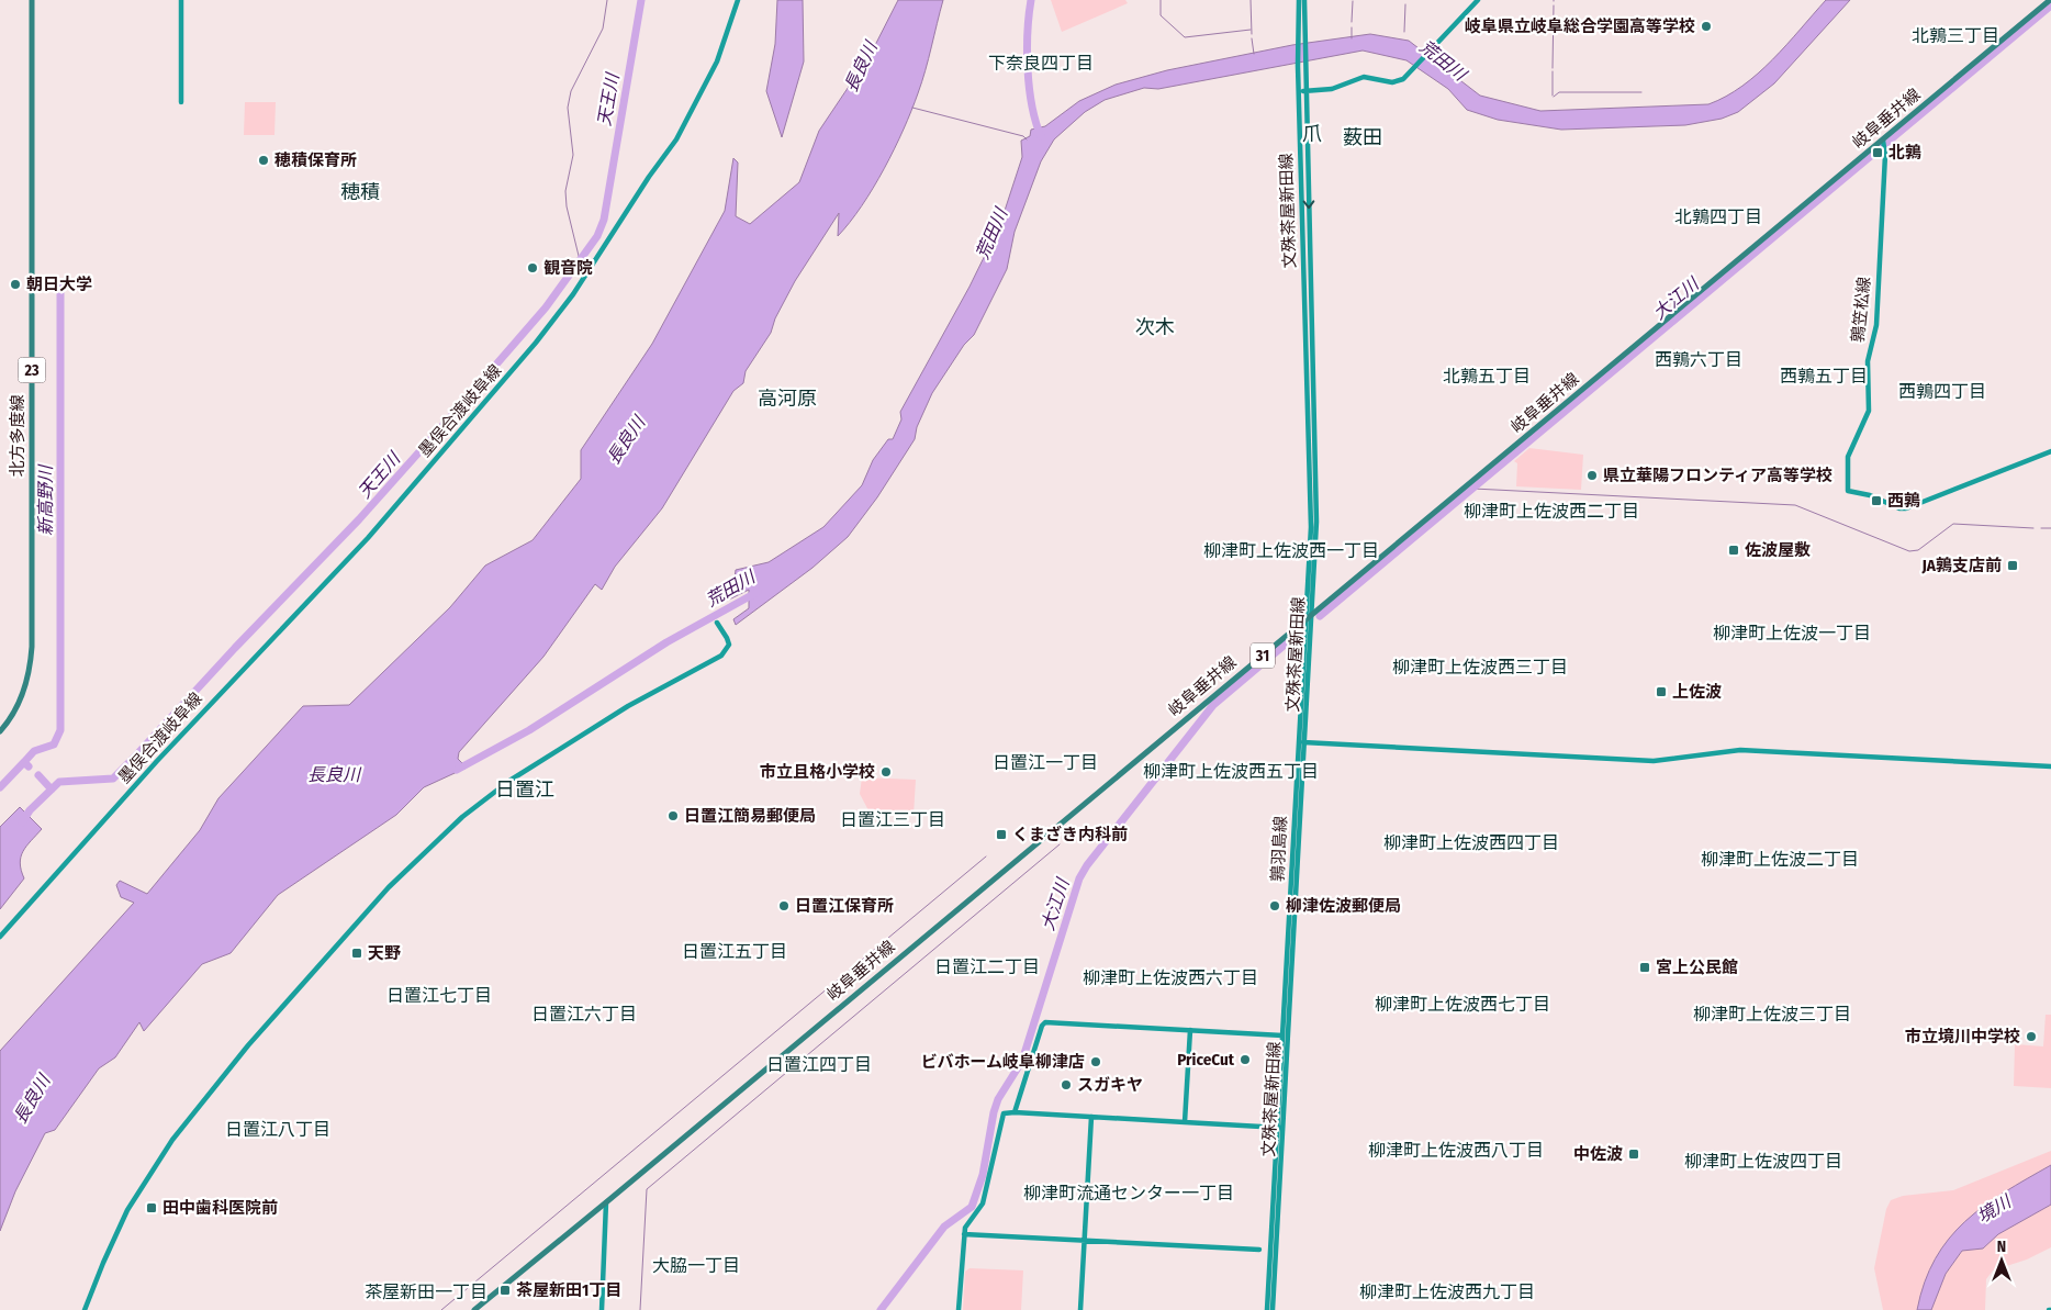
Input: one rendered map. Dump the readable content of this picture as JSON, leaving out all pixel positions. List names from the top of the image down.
{
  "streets": {
    "main road": [
      "岐阜垂井線",
      "文殊茶屋新田線",
      "鶉笠松線",
      "23",
      "墨俣合渡岐阜線",
      "北方多度線",
      "31",
      "鶉羽島線"
    ]
  },
  "crossings": [
    ["岐阜垂井線", "文殊茶屋新田線"],
    ["岐阜垂井線", "鶉笠松線"],
    ["岐阜垂井線", "鶉羽島線"],
    ["文殊茶屋新田線", "鶉羽島線"]
  ],
  "districts": [
    "北鶉三丁目",
    "下奈良四丁目",
    "爪",
    "薮田",
    "穂積",
    "北鶉四丁目",
    "次木",
    "西鶉六丁目",
    "北鶉五丁目",
    "西鶉五丁目",
    "西鶉四丁目",
    "高河原",
    "柳津町上佐波西二丁目",
    "柳津町上佐波西一丁目",
    "柳津町上佐波一丁目",
    "柳津町上佐波西三丁目",
    "日置江一丁目",
    "柳津町上佐波西五丁目",
    "日置江",
    "日置江三丁目",
    "柳津町上佐波西四丁目",
    "柳津町上佐波二丁目",
    "日置江五丁目",
    "日置江二丁目",
    "柳津町上佐波西六丁目",
    "日置江七丁目",
    "柳津町上佐波西七丁目",
    "日置江六丁目",
    "柳津町上佐波三丁目",
    "日置江四丁目",
    "日置江八丁目",
    "柳津町上佐波西八丁目",
    "柳津町上佐波四丁目",
    "柳津町流通センター一丁目",
    "大脇一丁目",
    "茶屋新田一丁目",
    "柳津町上佐波西九丁目"
  ],
  "water": [
    "荒田川",
    "長良川",
    "天王川",
    "大江川",
    "新高野川",
    "境川"
  ],
  "places": {
    "other": [
      "岐阜県立岐阜総合学園高等学校",
      "穂積保育所",
      "観音院",
      "朝日大学",
      "県立華陽フロンティア高等学校",
      "市立且格小学校",
      "日置江簡易郵便局",
      "日置江保育所",
      "柳津佐波郵便局",
      "市立境川中学校",
      "PriceCut",
      "ビバホーム岐阜柳津店",
      "スガキヤ"
    ],
    "transit": [
      "北鶉",
      "西鶉",
      "佐波屋敷",
      "JA鶉支店前",
      "上佐波",
      "くまざき内科前",
      "天野",
      "宮上公民館",
      "中佐波",
      "田中歯科医院前",
      "茶屋新田1丁目"
    ]
  },
  "north": "top"
}
